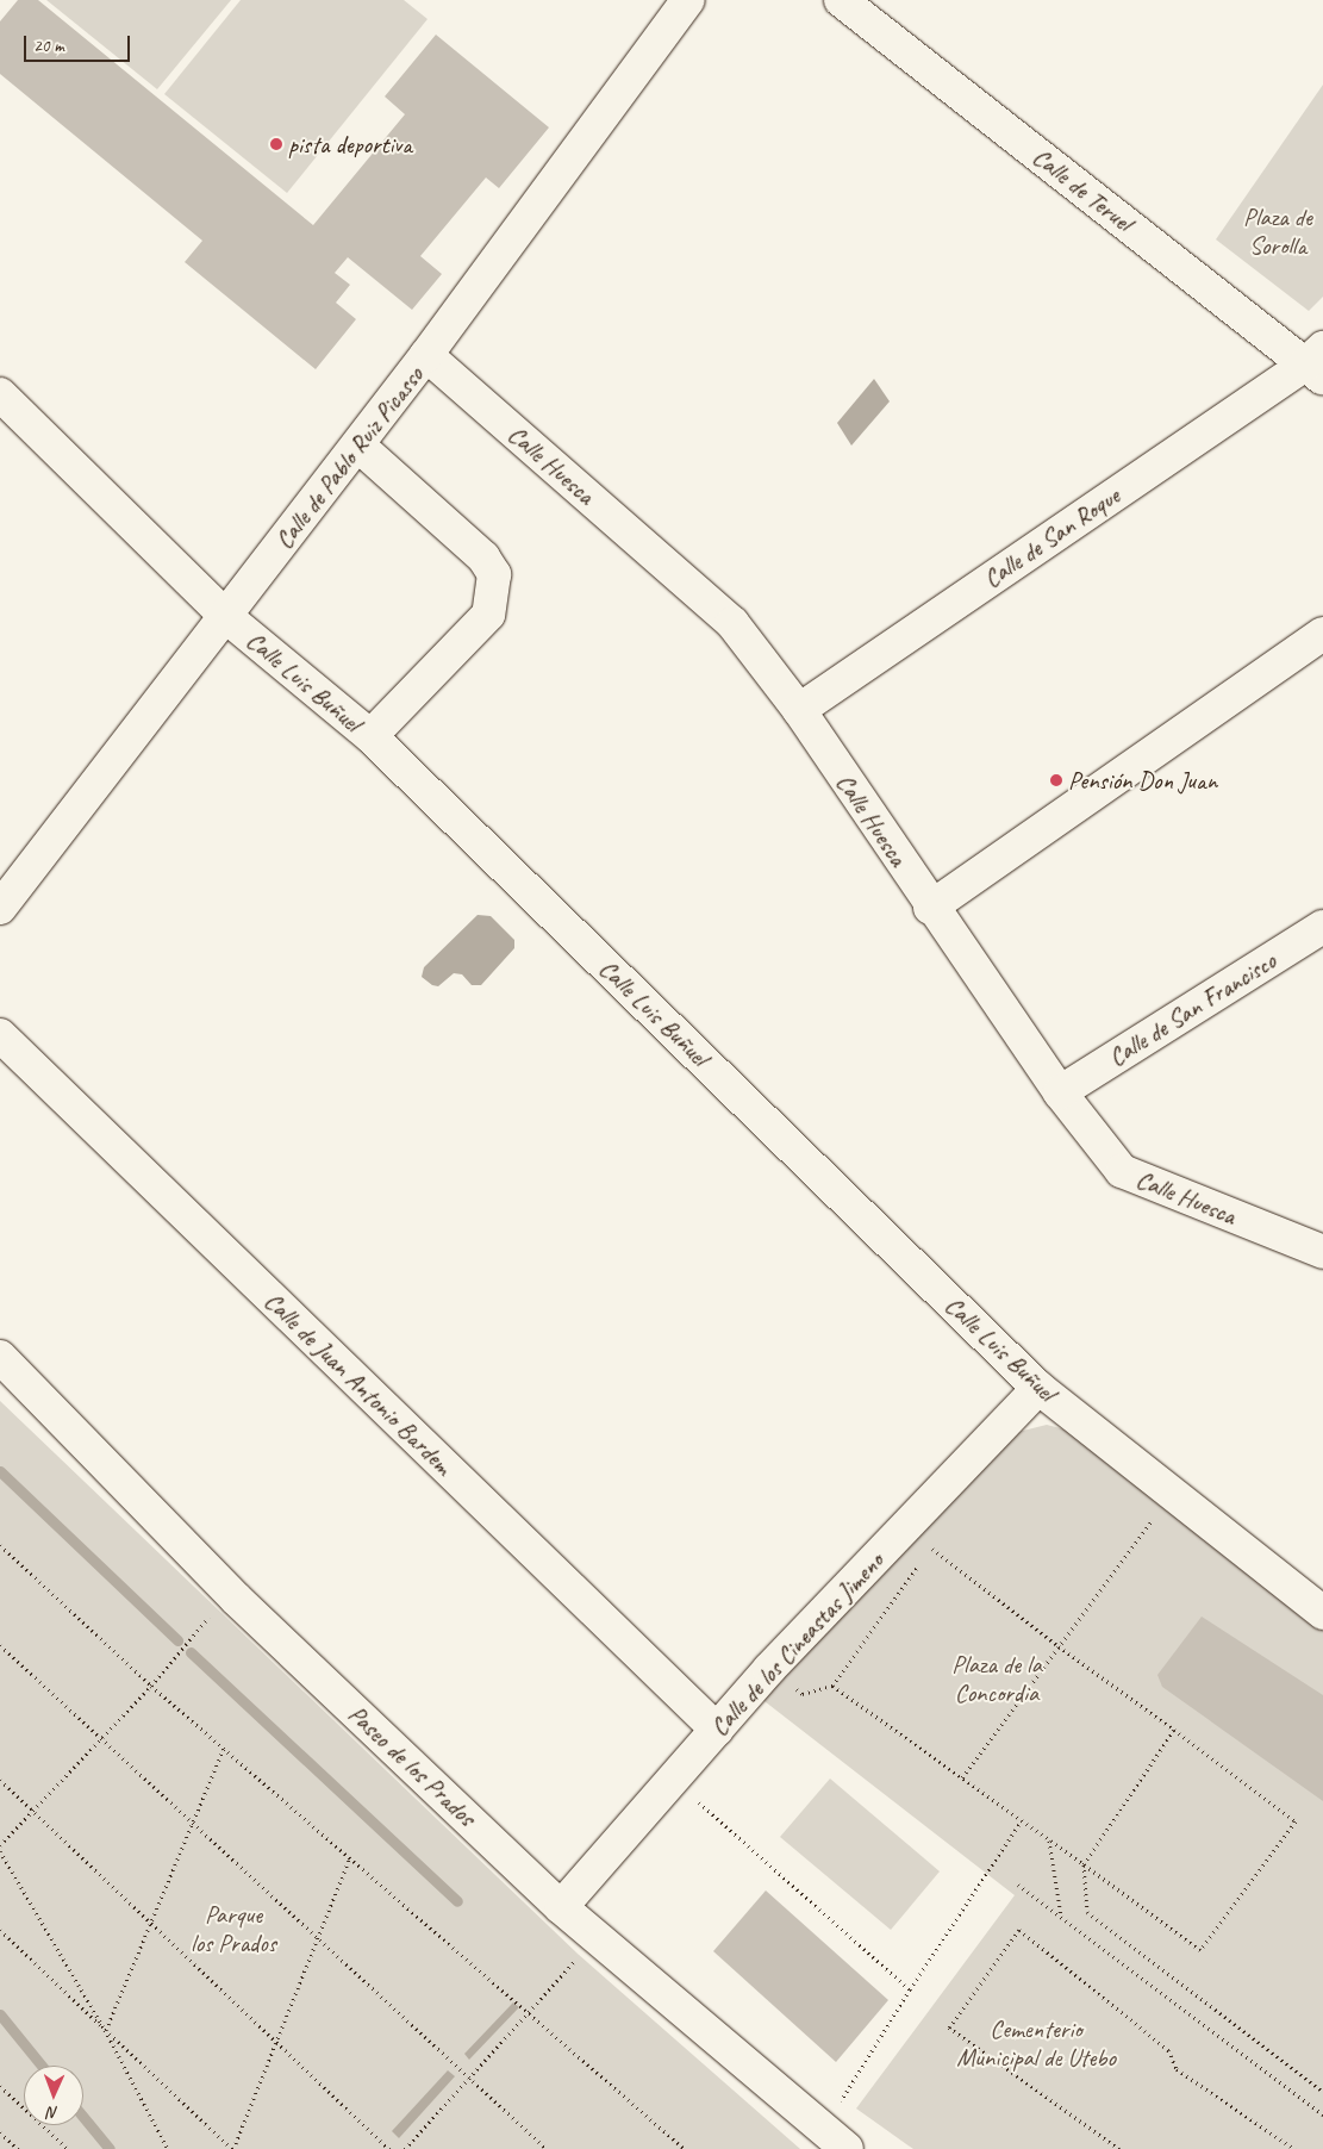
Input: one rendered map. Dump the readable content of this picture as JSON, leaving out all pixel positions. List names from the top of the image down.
{
  "streets": {
    "street": [
      "Calle de Teruel",
      "Calle de Pablo Ruiz Picasso",
      "Calle Huesca",
      "Calle de San Roque",
      "Calle Luis Buñuel",
      "Calle de San Francisco",
      "Calle de Juan Antonio Bardem",
      "Calle de los Cineastas Jimeno",
      "Paseo de los Prados"
    ]
  },
  "crossings": [
    ["Calle de Teruel", "Calle de San Roque"],
    ["Calle de Pablo Ruiz Picasso", "Calle Huesca"],
    ["Calle de Pablo Ruiz Picasso", "Calle Luis Buñuel"],
    ["Calle Huesca", "Calle de San Roque"],
    ["Calle Huesca", "Calle de San Francisco"],
    ["Calle Luis Buñuel", "Calle de los Cineastas Jimeno"],
    ["Calle de Juan Antonio Bardem", "Calle de los Cineastas Jimeno"],
    ["Calle de los Cineastas Jimeno", "Paseo de los Prados"]
  ],
  "parks": [
    "Plaza de Sorolla",
    "Plaza de la Concordia",
    "Parque los Prados",
    "Cementerio Municipal de Utebo"
  ],
  "places": ["pista deportiva", "Pensión Don Juan"],
  "scale_bar": "20 m",
  "north": "bottom"
}
